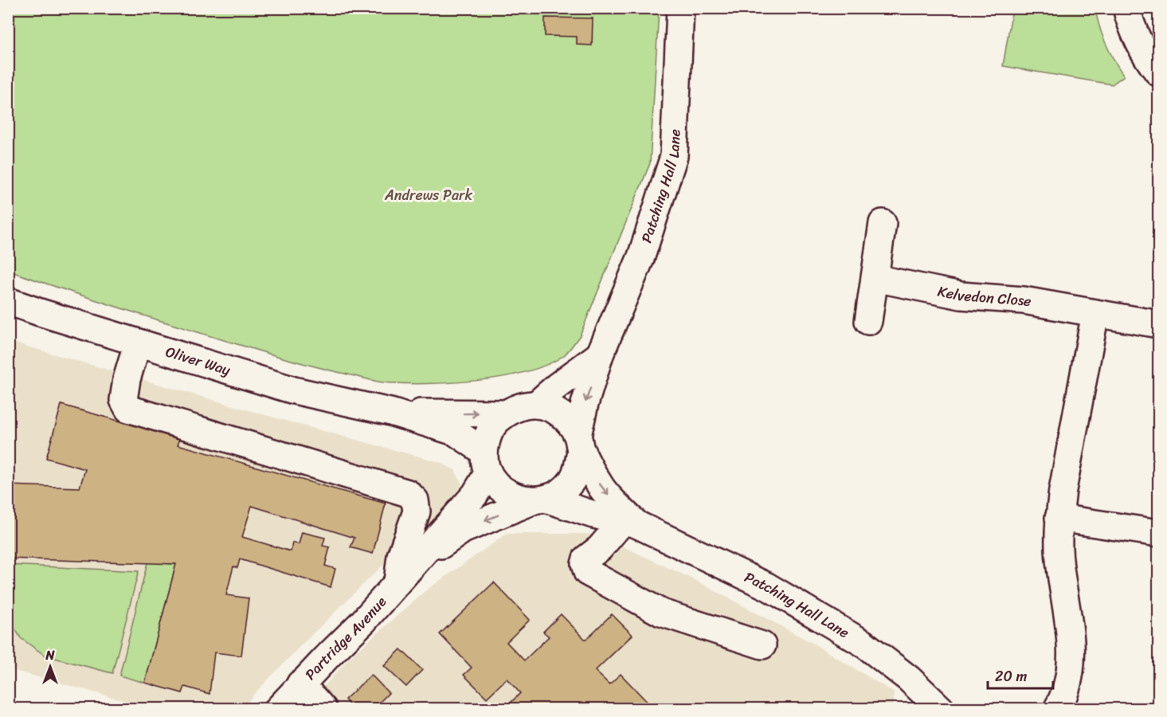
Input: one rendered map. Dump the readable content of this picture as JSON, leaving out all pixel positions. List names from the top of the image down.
{
  "streets": {
    "street": [
      "Patching Hall Lane",
      "Kelvedon Close",
      "Oliver Way",
      "Partridge Avenue"
    ]
  },
  "crossings": [
    ["Patching Hall Lane", "Oliver Way"],
    ["Patching Hall Lane", "Partridge Avenue"],
    ["Oliver Way", "Partridge Avenue"]
  ],
  "parks": ["Andrews Park"],
  "scale_bar": "20 m",
  "north": "top"
}
